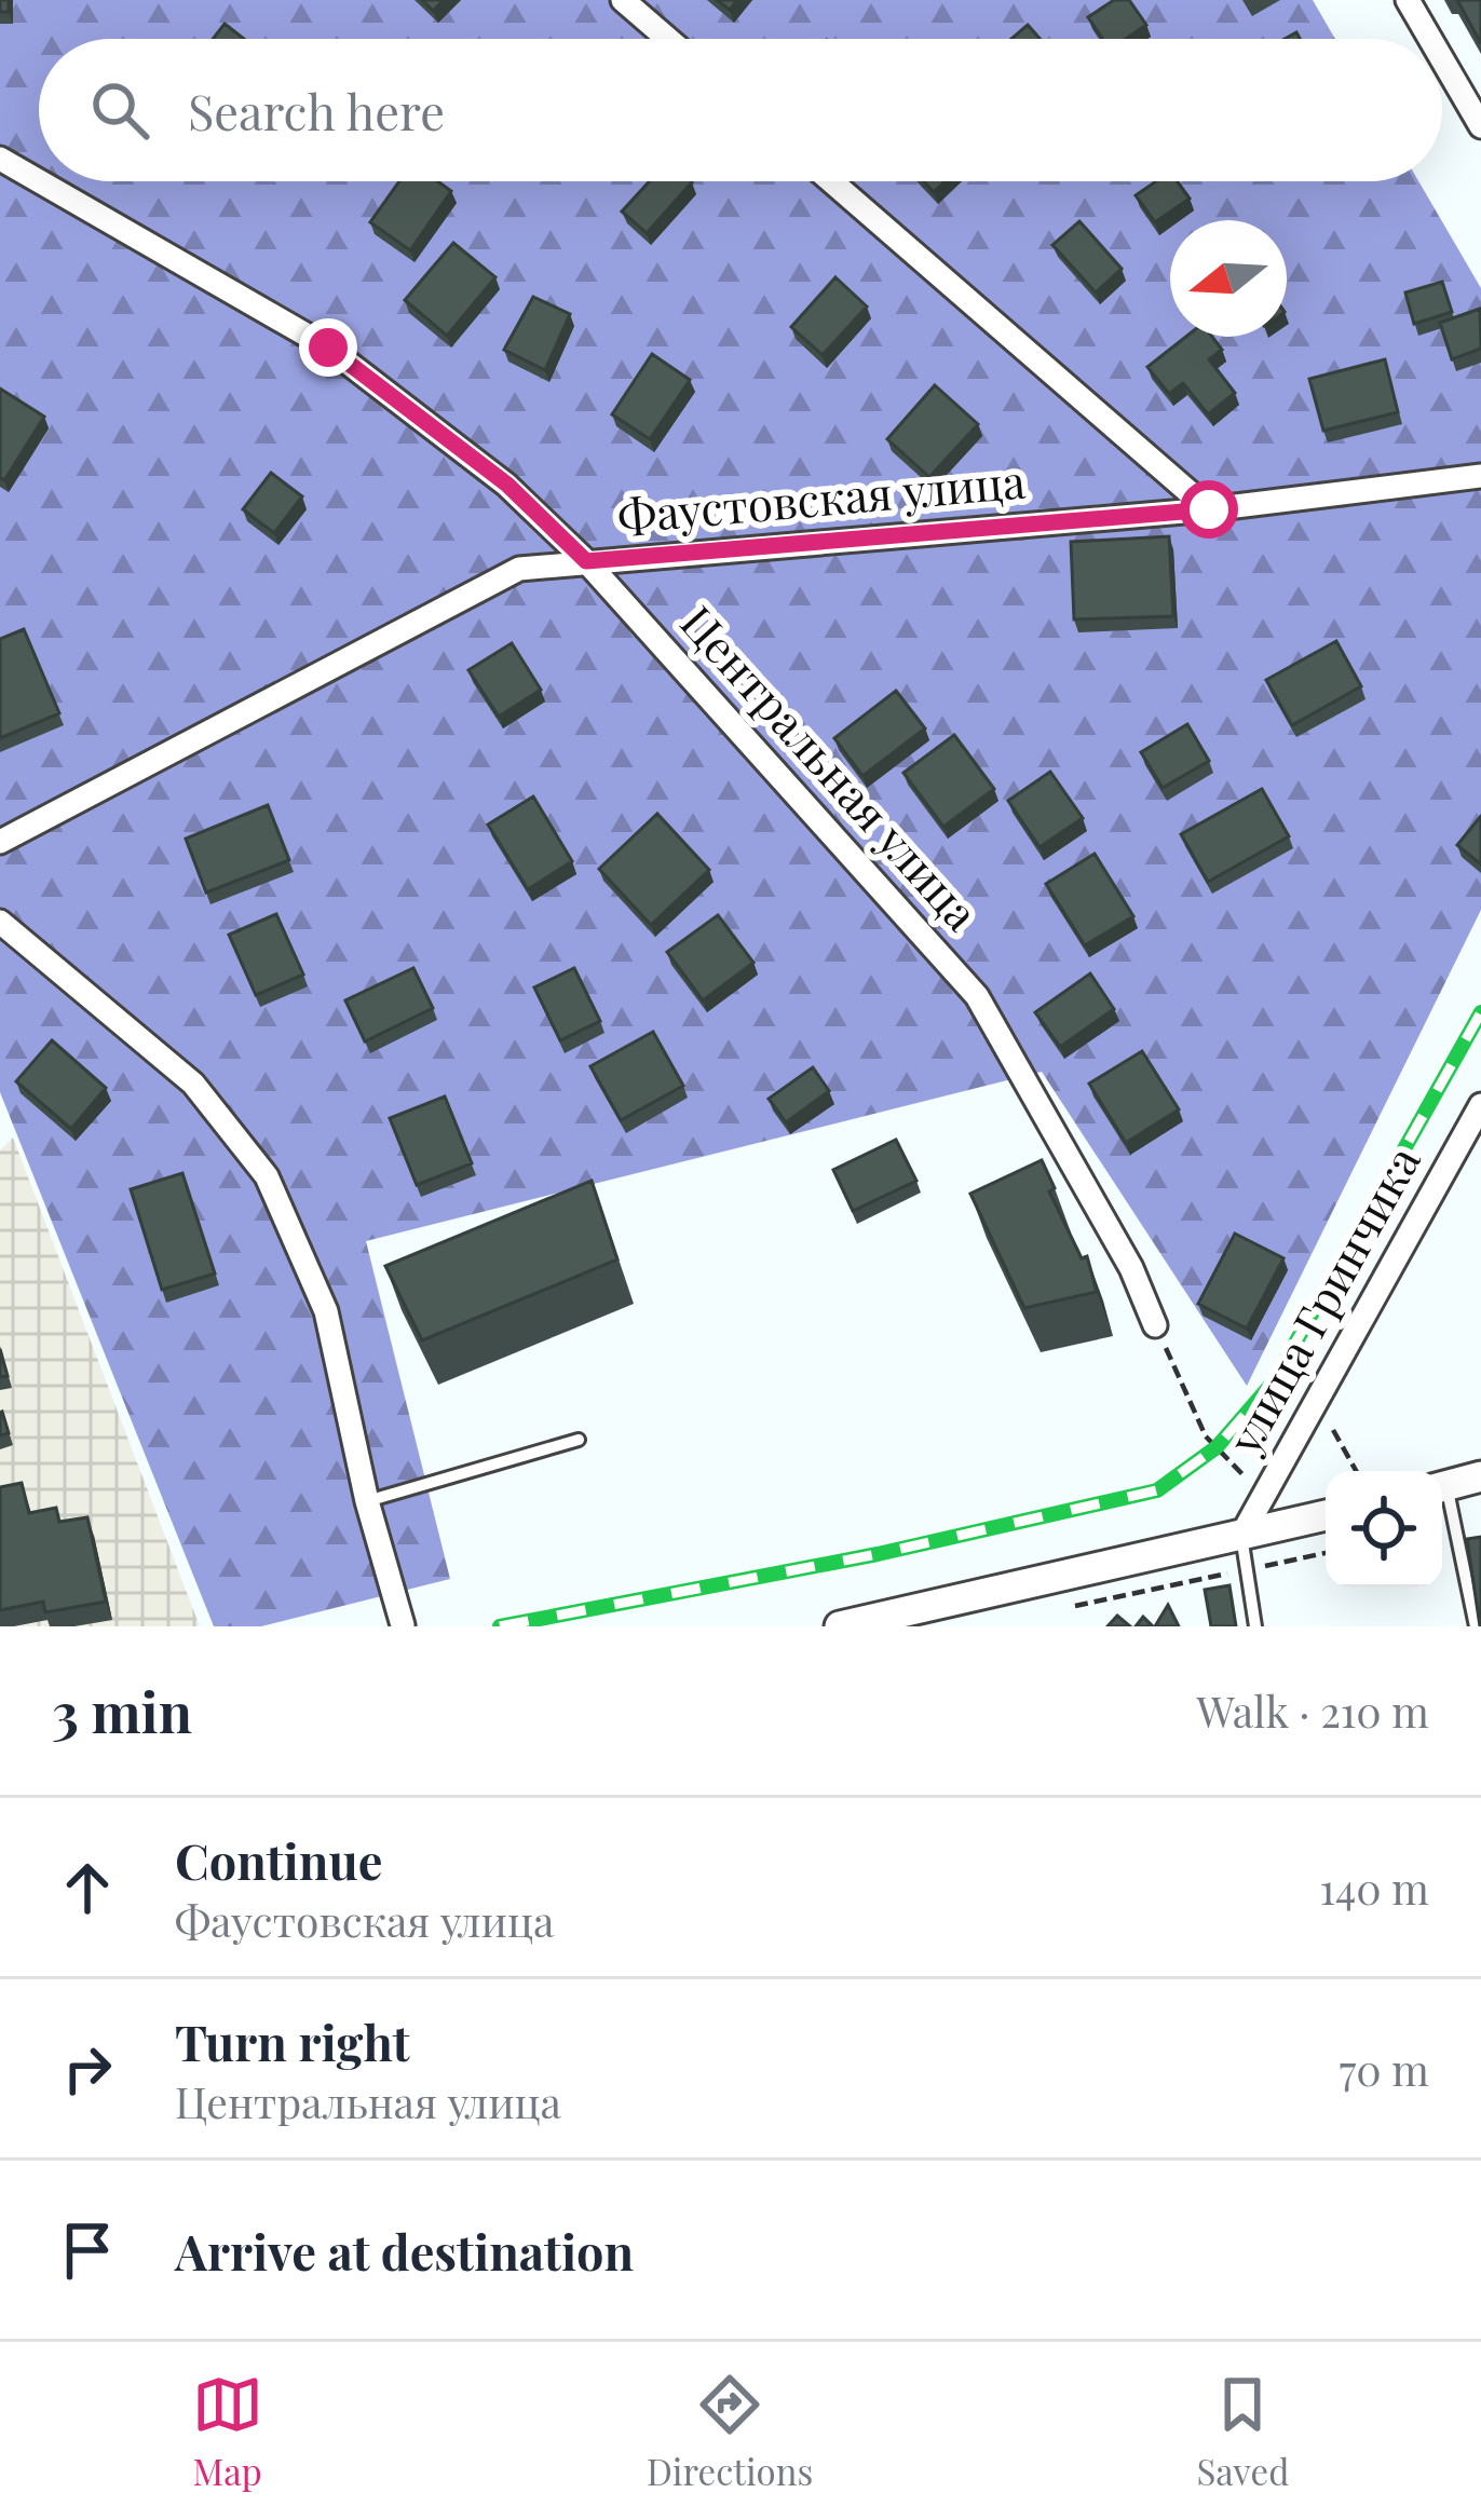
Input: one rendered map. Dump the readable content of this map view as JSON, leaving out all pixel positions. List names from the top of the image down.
{
  "streets": {
    "street": ["Фаустовская улица", "Центральная улица", "улица Гринчика"]
  },
  "crossings": [
    ["Фаустовская улица", "Центральная улица"]
  ],
  "north": "left",
  "page": {
    "search": "Search here",
    "heading": ["3 min", "Walk · 210 m"],
    "list": [
      ["Continue", "Фаустовская улица", "140 m"],
      ["Turn right", "Центральная улица", "70 m"],
      "Arrive at destination"
    ],
    "nav": ["Map", "Directions", "Saved"]
  }
}
